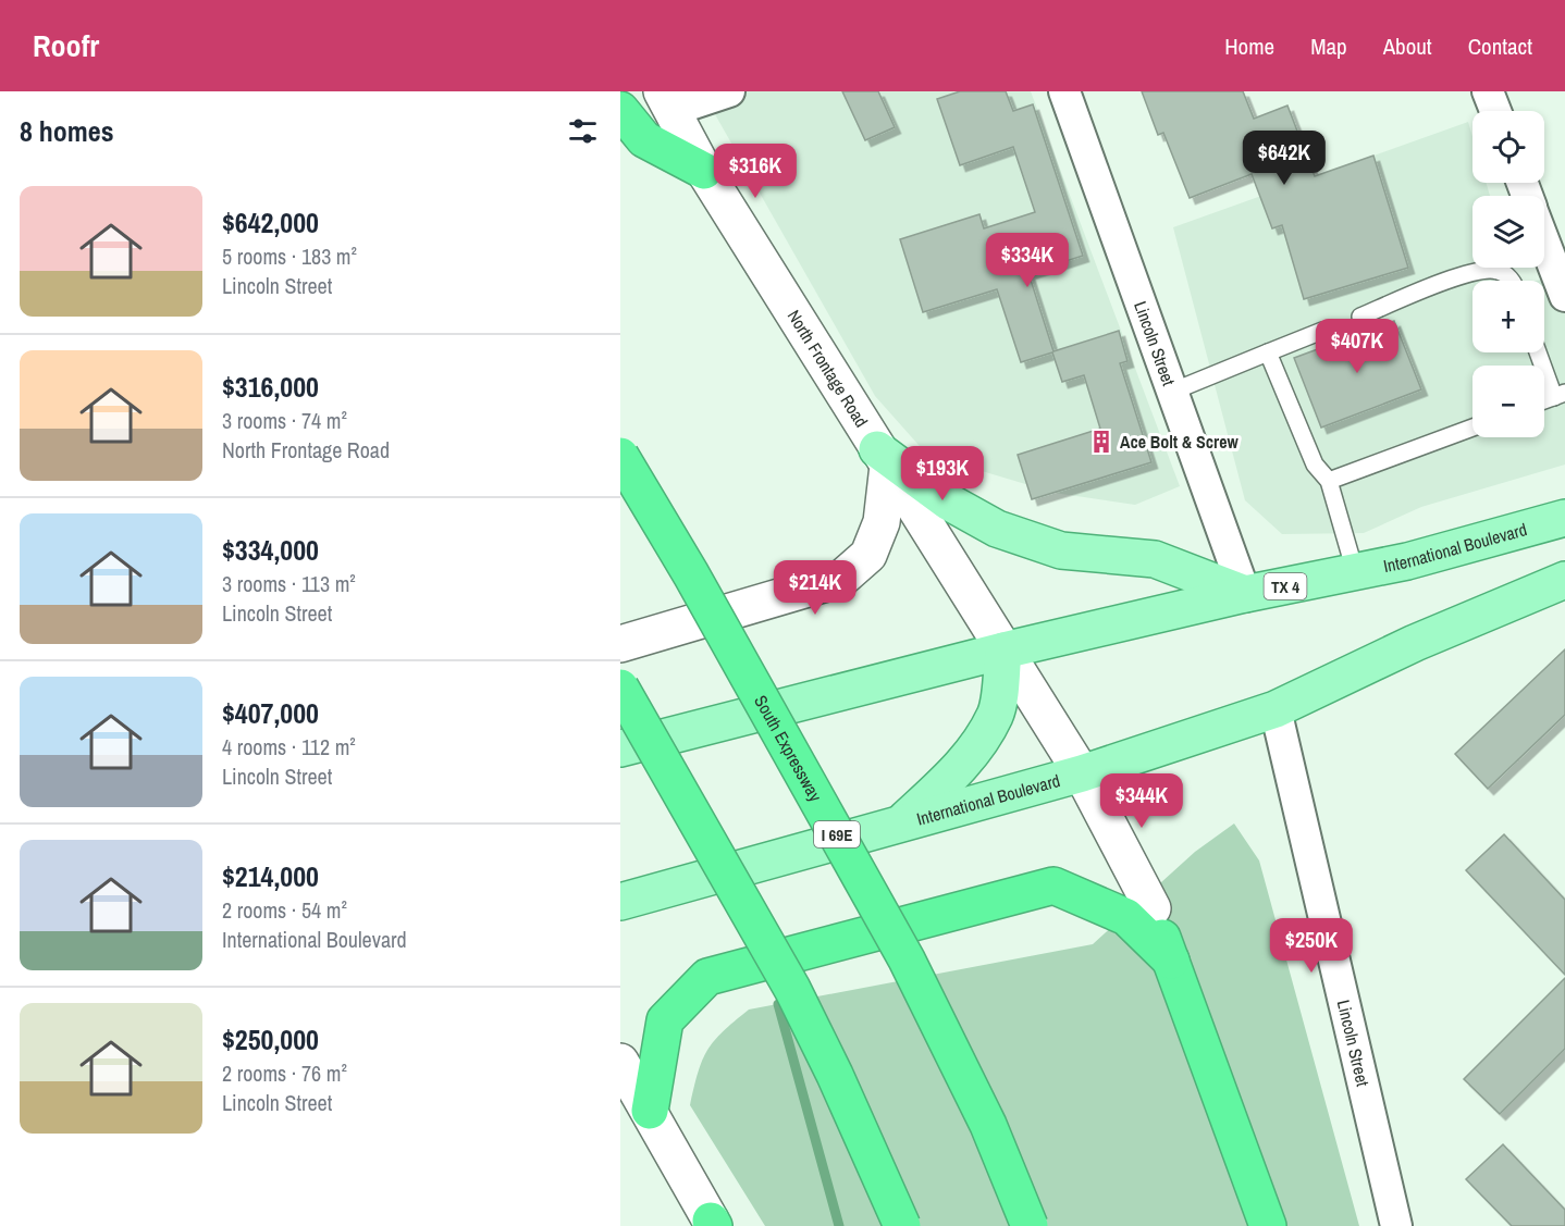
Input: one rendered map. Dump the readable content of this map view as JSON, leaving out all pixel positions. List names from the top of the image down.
{
  "streets": {
    "highway": ["South Expressway", "I 69E"],
    "main road": ["North Frontage Road", "International Boulevard", "TX 4"],
    "street": ["Lincoln Street"]
  },
  "crossings": [
    ["Lincoln Street", "International Boulevard"],
    ["North Frontage Road", "International Boulevard"]
  ],
  "places": {
    "building": ["Ace Bolt & Screw"]
  },
  "page": {
    "header": "Roofr",
    "nav": [
      "Home",
      "Map",
      "About",
      "Contact"
    ],
    "heading": "8 homes",
    "map_buttons": ["+", "−"],
    "price": [
      "$642K",
      "$316K",
      "$334K",
      "$407K",
      "$193K",
      "$214K",
      "$344K",
      "$250K"
    ],
    "list": [
      {
        "name": "$642,000",
        "note": "5 rooms · 183 m² · Lincoln Street"
      },
      {
        "name": "$316,000",
        "note": "3 rooms · 74 m² · North Frontage Road"
      },
      {
        "name": "$334,000",
        "note": "3 rooms · 113 m² · Lincoln Street"
      },
      {
        "name": "$407,000",
        "note": "4 rooms · 112 m² · Lincoln Street"
      },
      {
        "name": "$214,000",
        "note": "2 rooms · 54 m² · International Boulevard"
      },
      {
        "name": "$250,000",
        "note": "2 rooms · 76 m² · Lincoln Street"
      }
    ]
  }
}
